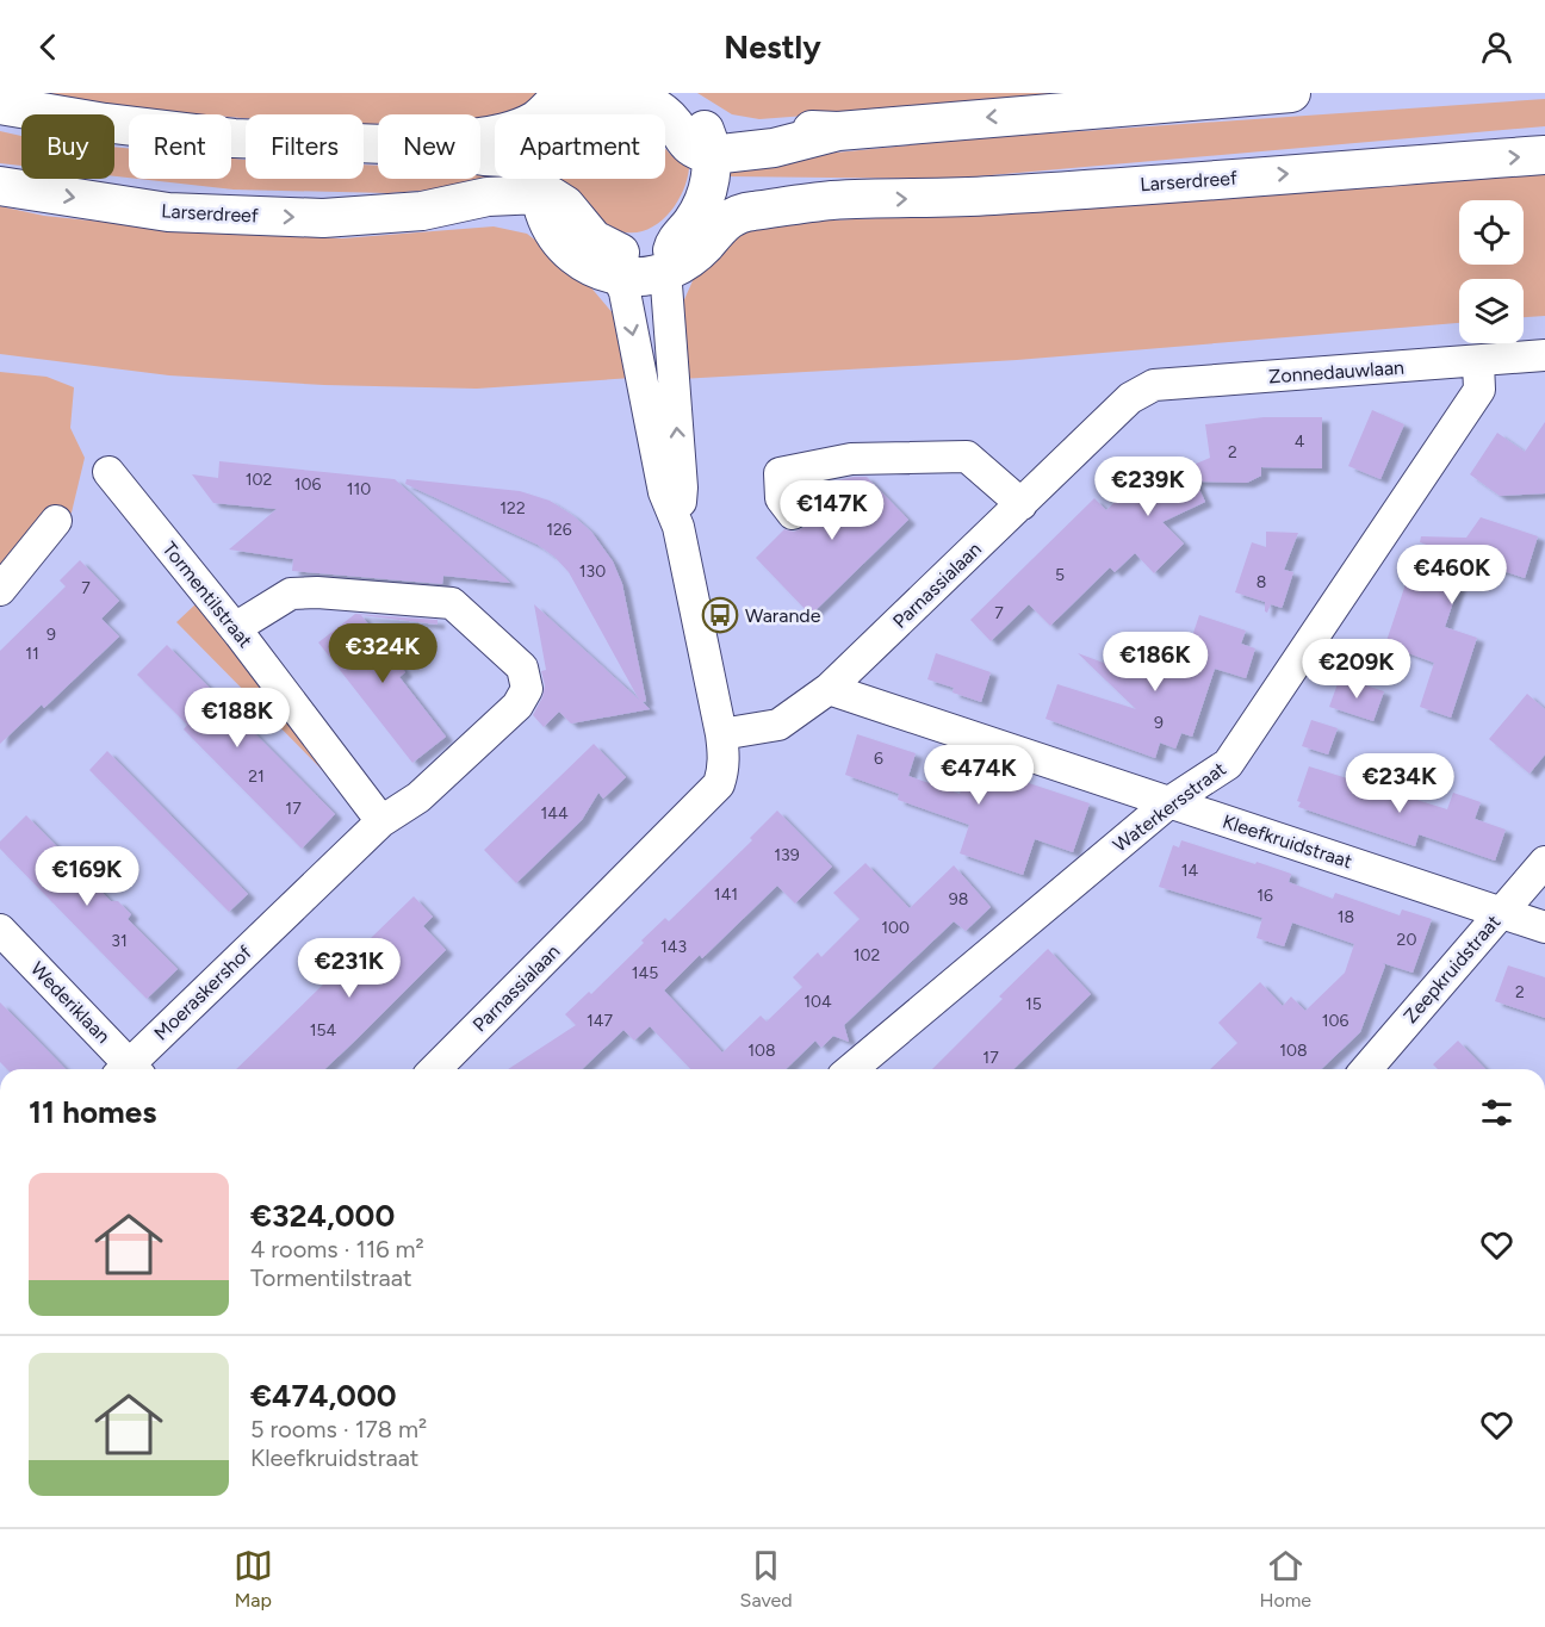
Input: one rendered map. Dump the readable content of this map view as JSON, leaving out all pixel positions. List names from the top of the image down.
{
  "streets": {
    "main road": ["Larserdreef"],
    "street": [
      "Zonnedauwlaan",
      "Parnassialaan",
      "Tormentilstraat",
      "Waterkersstraat",
      "Kleefkruidstraat",
      "Zeepkruidstraat",
      "Moeraskershof",
      "Wederiklaan"
    ]
  },
  "crossings": [
    ["Zonnedauwlaan", "Parnassialaan"],
    ["Zonnedauwlaan", "Waterkersstraat"],
    ["Parnassialaan", "Kleefkruidstraat"],
    ["Tormentilstraat", "Moeraskershof"],
    ["Waterkersstraat", "Kleefkruidstraat"],
    ["Kleefkruidstraat", "Zeepkruidstraat"]
  ],
  "places": {
    "bus stop": ["Warande"]
  },
  "house_numbers": [
    "4",
    "2",
    "102",
    "106",
    "110",
    "122",
    "126",
    "130",
    "5",
    "8",
    "7",
    "7",
    "9",
    "11",
    "9",
    "6",
    "21",
    "17",
    "144",
    "139",
    "14",
    "141",
    "16",
    "98",
    "18",
    "100",
    "20",
    "31",
    "143",
    "102",
    "145",
    "2",
    "104",
    "15",
    "147",
    "106",
    "154",
    "108",
    "108",
    "17"
  ],
  "page": {
    "header": "Nestly",
    "chip": [
      "Buy",
      "Rent",
      "Filters",
      "New",
      "Apartment"
    ],
    "price": [
      "€239K",
      "€147K",
      "€460K",
      "€324K",
      "€186K",
      "€209K",
      "€188K",
      "€474K",
      "€234K",
      "€169K",
      "€231K"
    ],
    "heading": "11 homes",
    "list": [
      {
        "name": "€324,000",
        "note": "4 rooms · 116 m² · Tormentilstraat"
      },
      {
        "name": "€474,000",
        "note": "5 rooms · 178 m² · Kleefkruidstraat"
      }
    ],
    "tabs": ["Map", "Saved", "Home"]
  }
}
